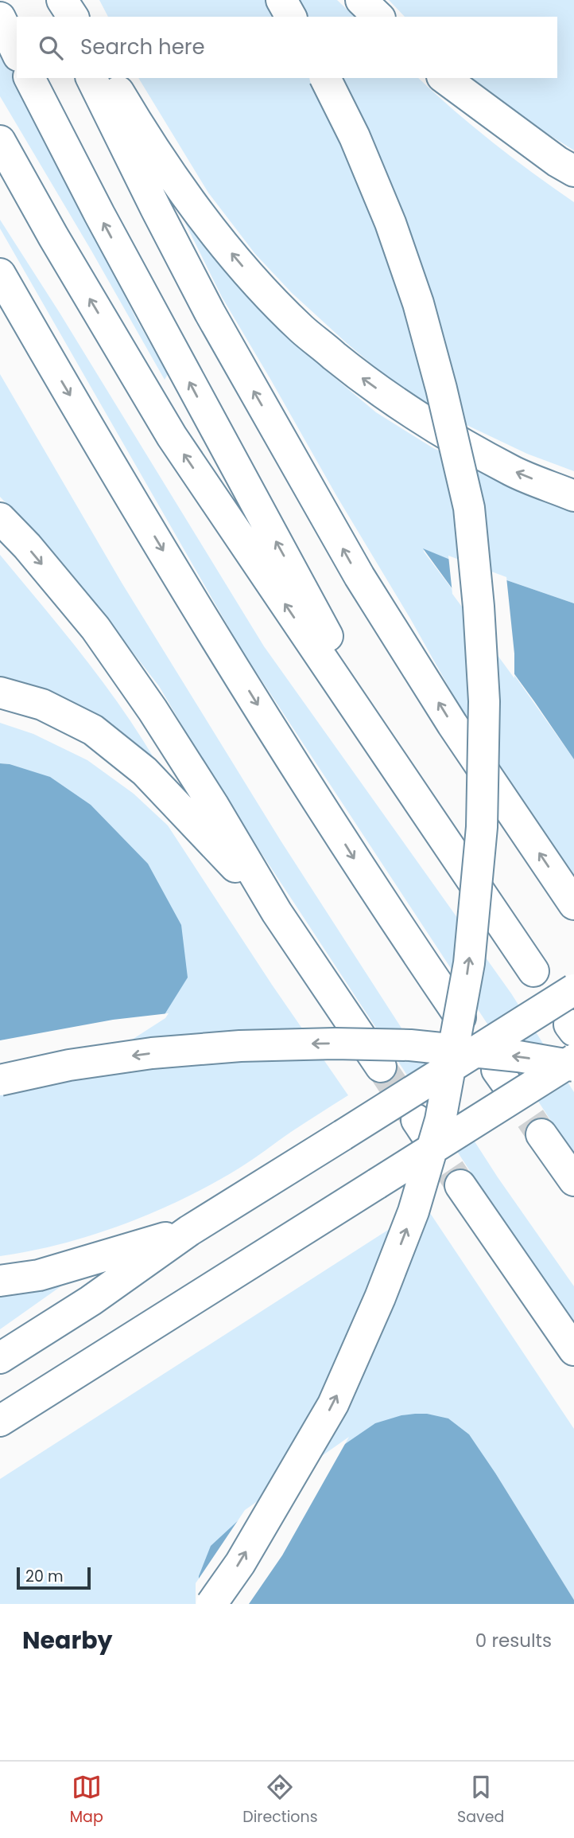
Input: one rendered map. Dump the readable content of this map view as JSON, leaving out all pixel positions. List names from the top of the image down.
{
  "scale_bar": "20 m",
  "page": {
    "search": "Search here",
    "scale": "20 m",
    "heading": ["Nearby", "0 results"],
    "nav": ["Map", "Directions", "Saved"]
  }
}
